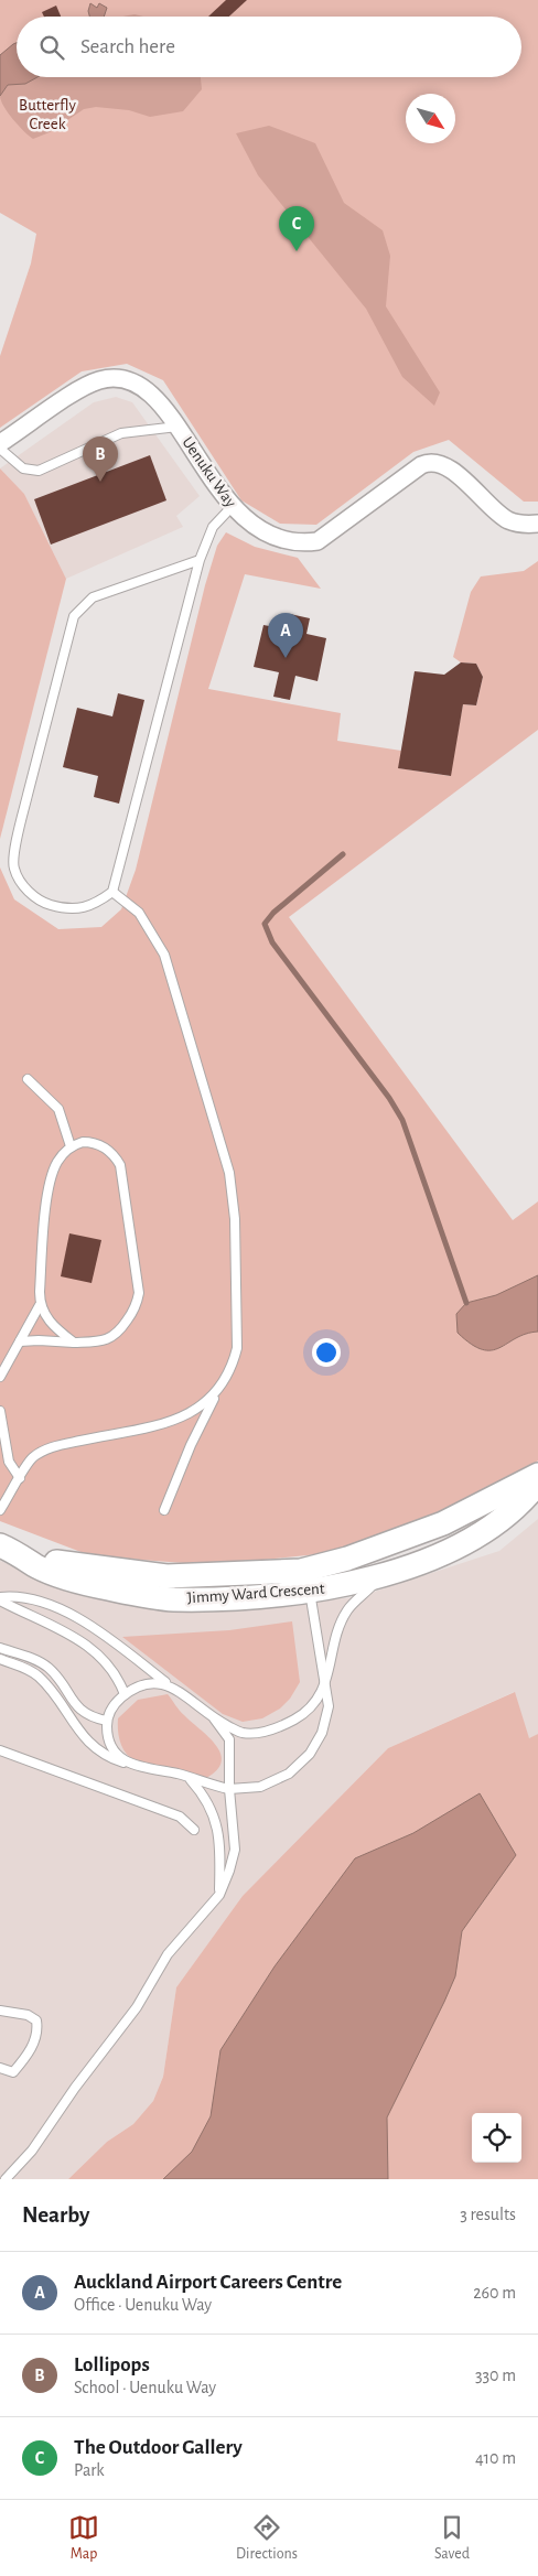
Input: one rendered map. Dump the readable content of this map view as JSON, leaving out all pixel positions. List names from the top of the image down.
{
  "streets": {
    "street": ["Uenuku Way", "Jimmy Ward Crescent"]
  },
  "parks": ["Butterfly Creek"],
  "north": "bottom right",
  "page": {
    "search": "Search here",
    "pins": ["C", "B", "A"],
    "heading": ["Nearby", "3 results"],
    "list": [
      {
        "mark": "A",
        "name": "Auckland Airport Careers Centre",
        "note": "Office · Uenuku Way",
        "value": "260 m"
      },
      {
        "mark": "B",
        "name": "Lollipops",
        "note": "School · Uenuku Way",
        "value": "330 m"
      },
      {
        "mark": "C",
        "name": "The Outdoor Gallery",
        "note": "Park",
        "value": "410 m"
      }
    ],
    "nav": ["Map", "Directions", "Saved"]
  }
}
